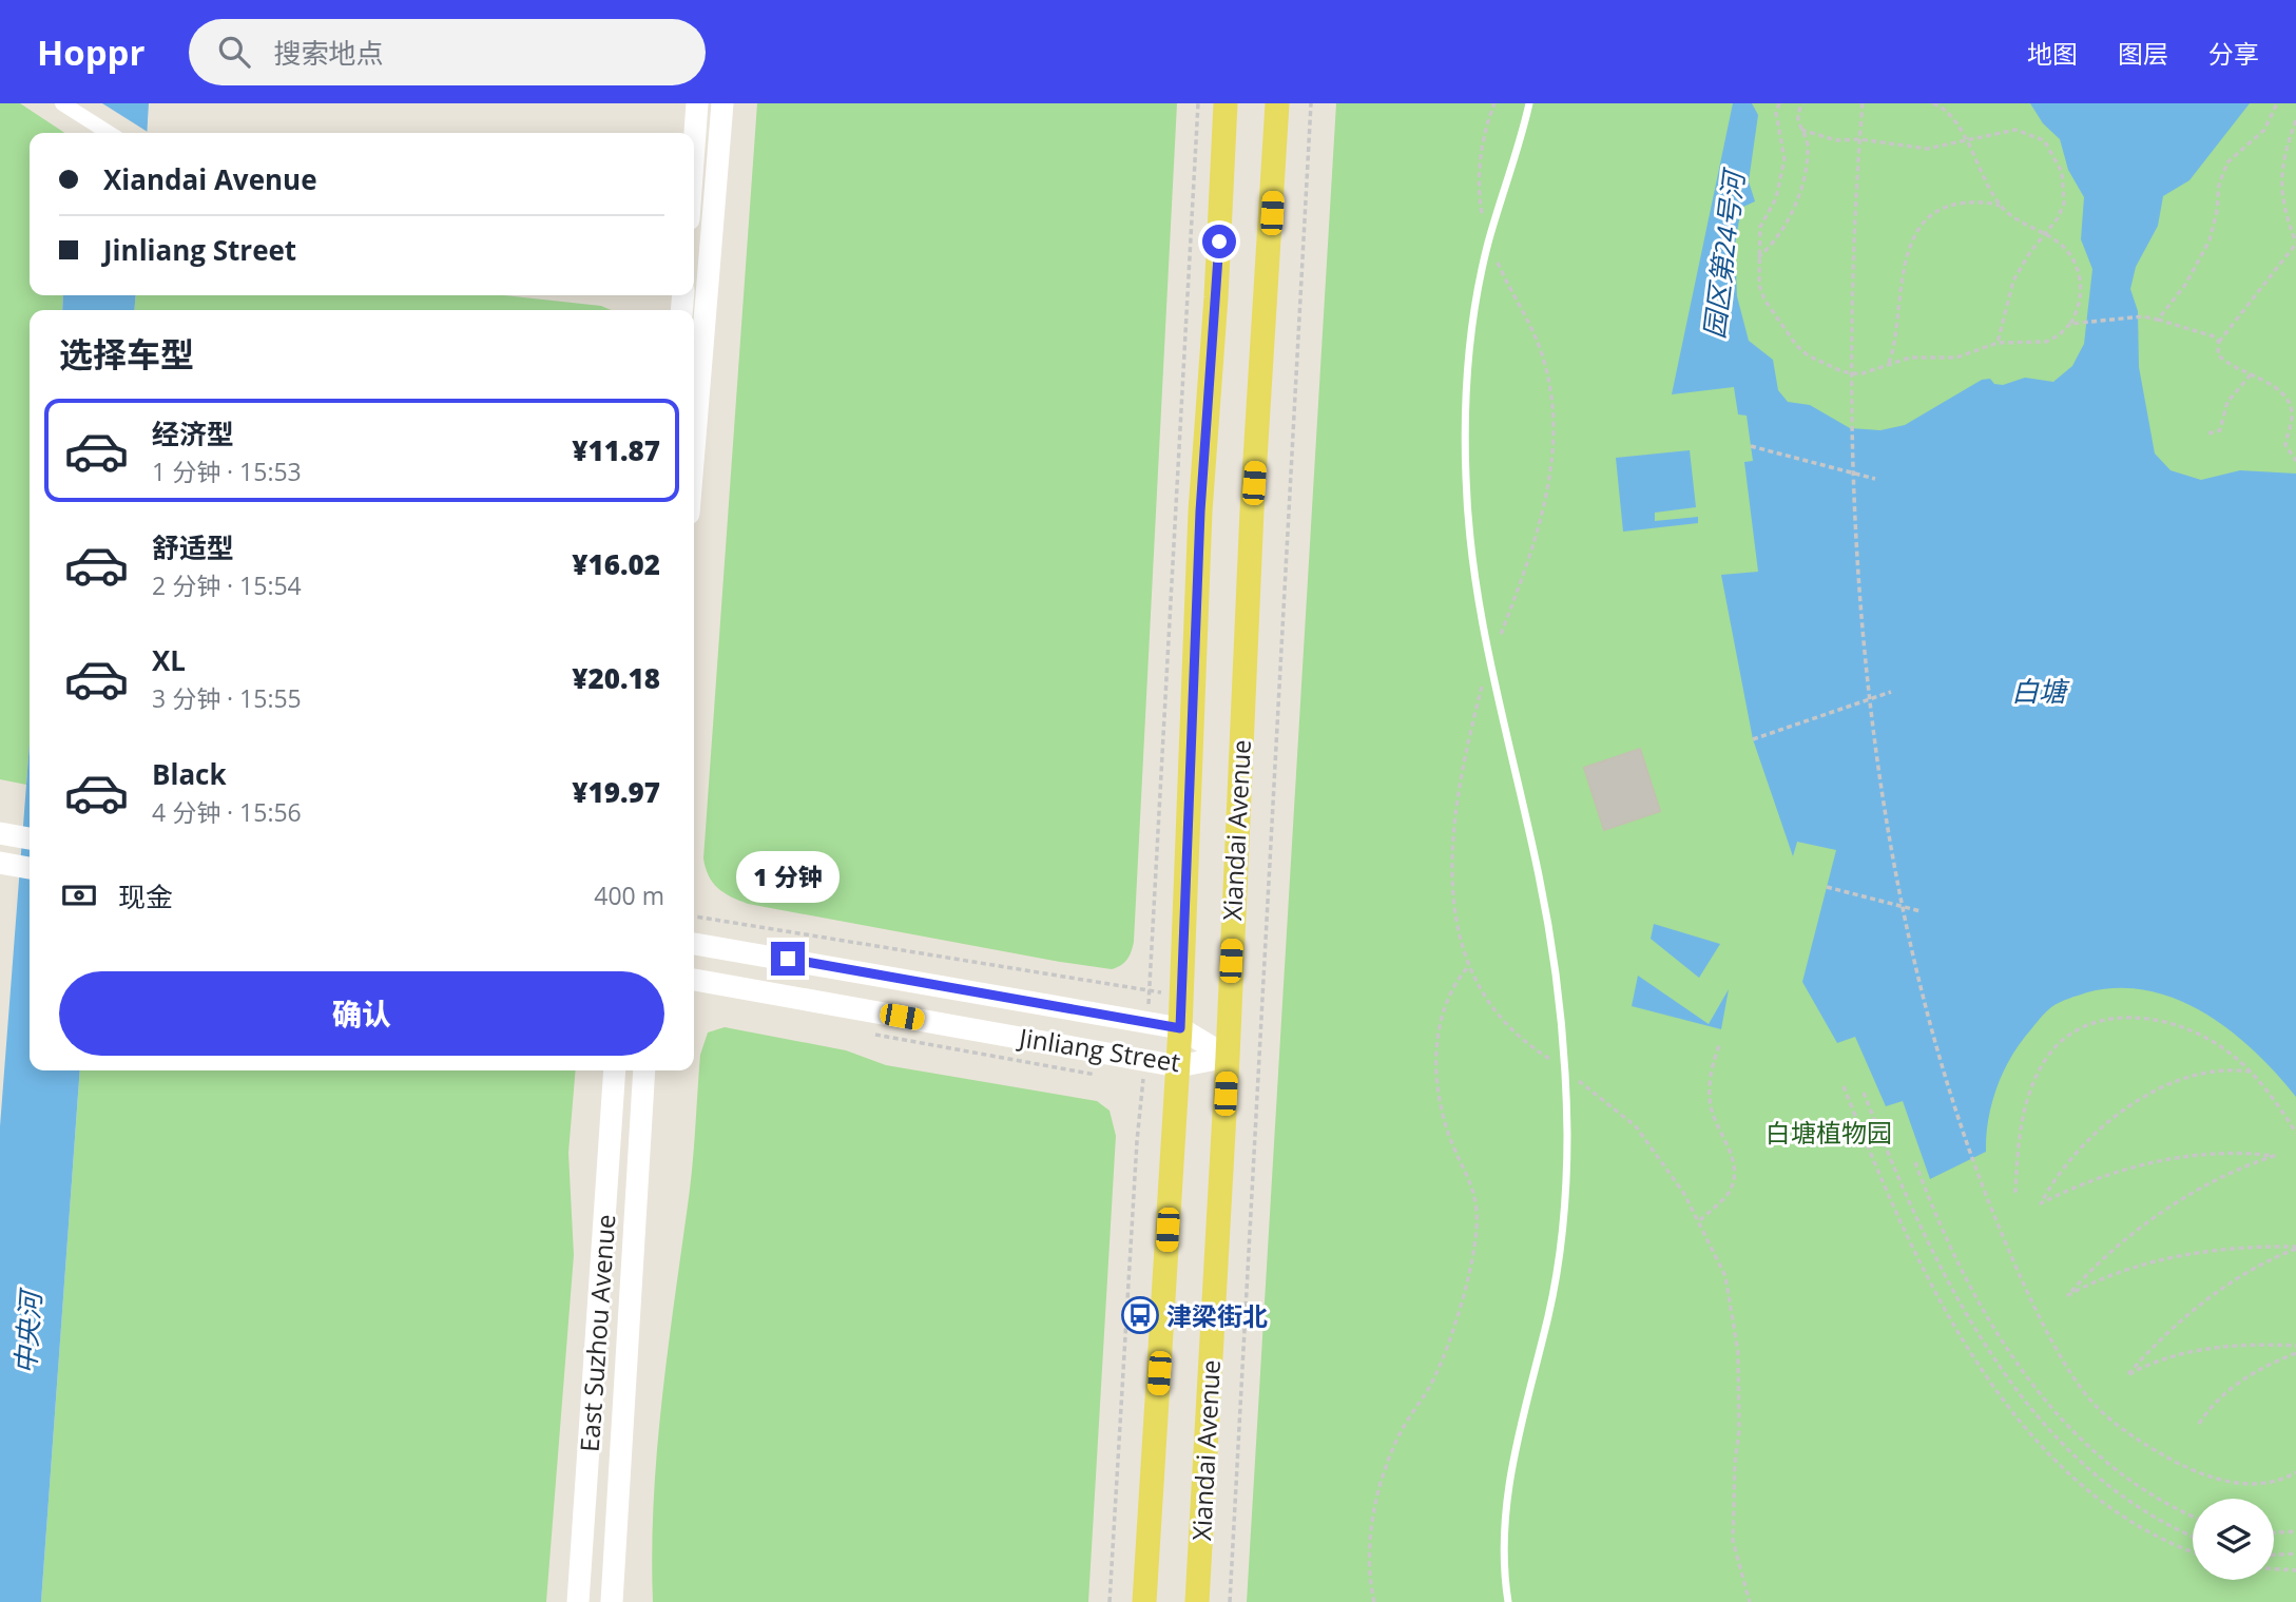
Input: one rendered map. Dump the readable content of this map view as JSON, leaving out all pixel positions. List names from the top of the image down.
{
  "streets": {
    "main road": ["Xiandai Avenue", "Jinliang Street", "East Suzhou Avenue"]
  },
  "crossings": [
    ["Xiandai Avenue", "Jinliang Street"]
  ],
  "water": ["园区第24号河", "白塘", "中央河"],
  "parks": ["白塘植物园"],
  "places": {
    "bus stop": ["津梁街北"]
  },
  "page": {
    "header": "Hoppr",
    "search": "搜索地点",
    "nav": ["地图", "图层", "分享"],
    "banner": ["Xiandai Avenue", "Jinliang Street"],
    "heading": "选择车型",
    "list": [
      {
        "name": "经济型",
        "note": "1 分钟 · 15:53",
        "value": "¥11.87"
      },
      {
        "name": "舒适型",
        "note": "2 分钟 · 15:54",
        "value": "¥16.02"
      },
      {
        "name": "XL",
        "note": "3 分钟 · 15:55",
        "value": "¥20.18"
      },
      {
        "name": "Black",
        "note": "4 分钟 · 15:56",
        "value": "¥19.97"
      }
    ],
    "bubble": "1 分钟",
    "pay": ["现金", "400 m"],
    "buttons": "确认"
  }
}
